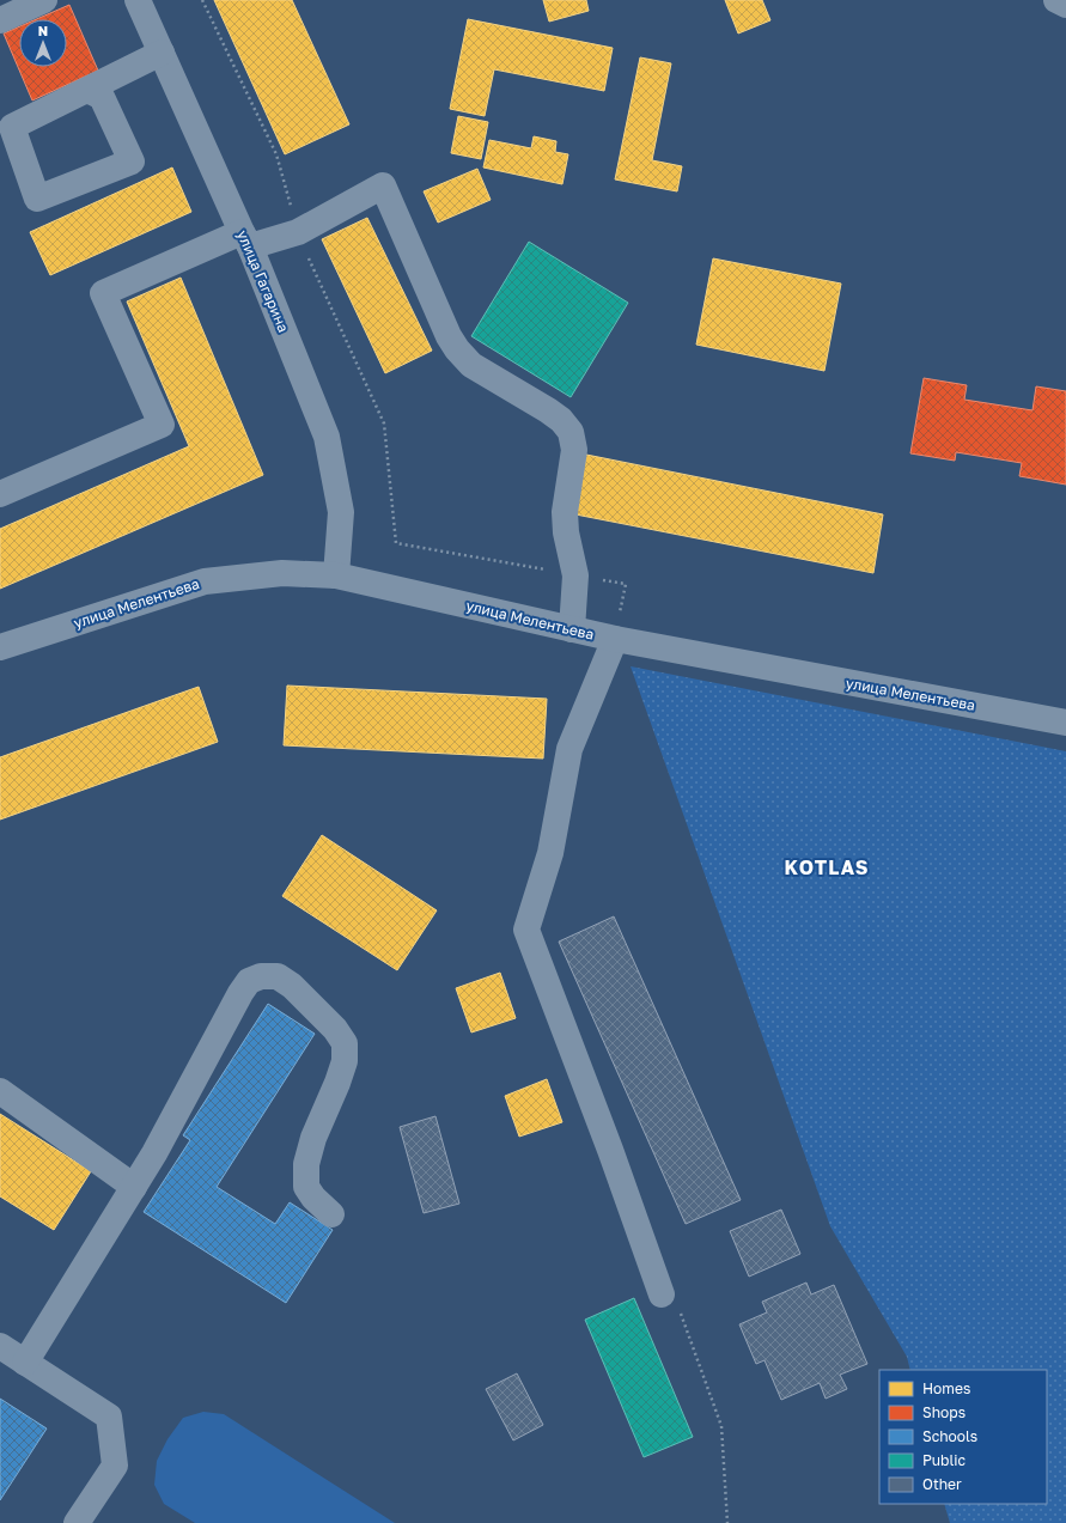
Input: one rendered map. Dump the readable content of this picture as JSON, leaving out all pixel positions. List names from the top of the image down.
{
  "streets": {
    "street": ["улица Гагарина", "улица Мелентьева"]
  },
  "crossings": [
    ["улица Гагарина", "улица Мелентьева"]
  ],
  "districts": ["KOTLAS"],
  "legend": [
    "Homes",
    "Shops",
    "Schools",
    "Public",
    "Other"
  ],
  "north": "top"
}
